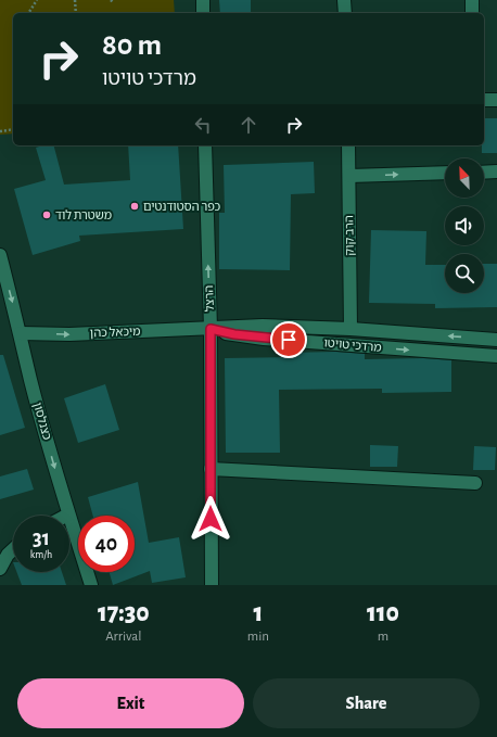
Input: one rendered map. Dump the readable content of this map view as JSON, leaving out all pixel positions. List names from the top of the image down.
{
  "streets": {
    "street": [
      "הרב קוק",
      "הרצל",
      "מיכאל כהן",
      "מרדכי טויטו",
      "כצנלסון"
    ]
  },
  "crossings": [
    ["הרב קוק", "מרדכי טויטו"],
    ["הרצל", "מיכאל כהן"],
    ["הרצל", "מרדכי טויטו"],
    ["מיכאל כהן", "מרדכי טויטו"],
    ["מיכאל כהן", "כצנלסון"]
  ],
  "one_way": ["הרצל", "מיכאל כהן", "כצנלסון"],
  "places": ["כפר הסטודנטים", "משטרת לוד"],
  "north": "top left",
  "page": {
    "turn": ["80 m", "מרדכי טויטו"],
    "speed": "31 km/h",
    "limit": "40",
    "eta": [
      "17:30",
      "Arrival",
      "1",
      "min",
      "110",
      "m"
    ],
    "buttons": ["Exit", "Share"]
  }
}
